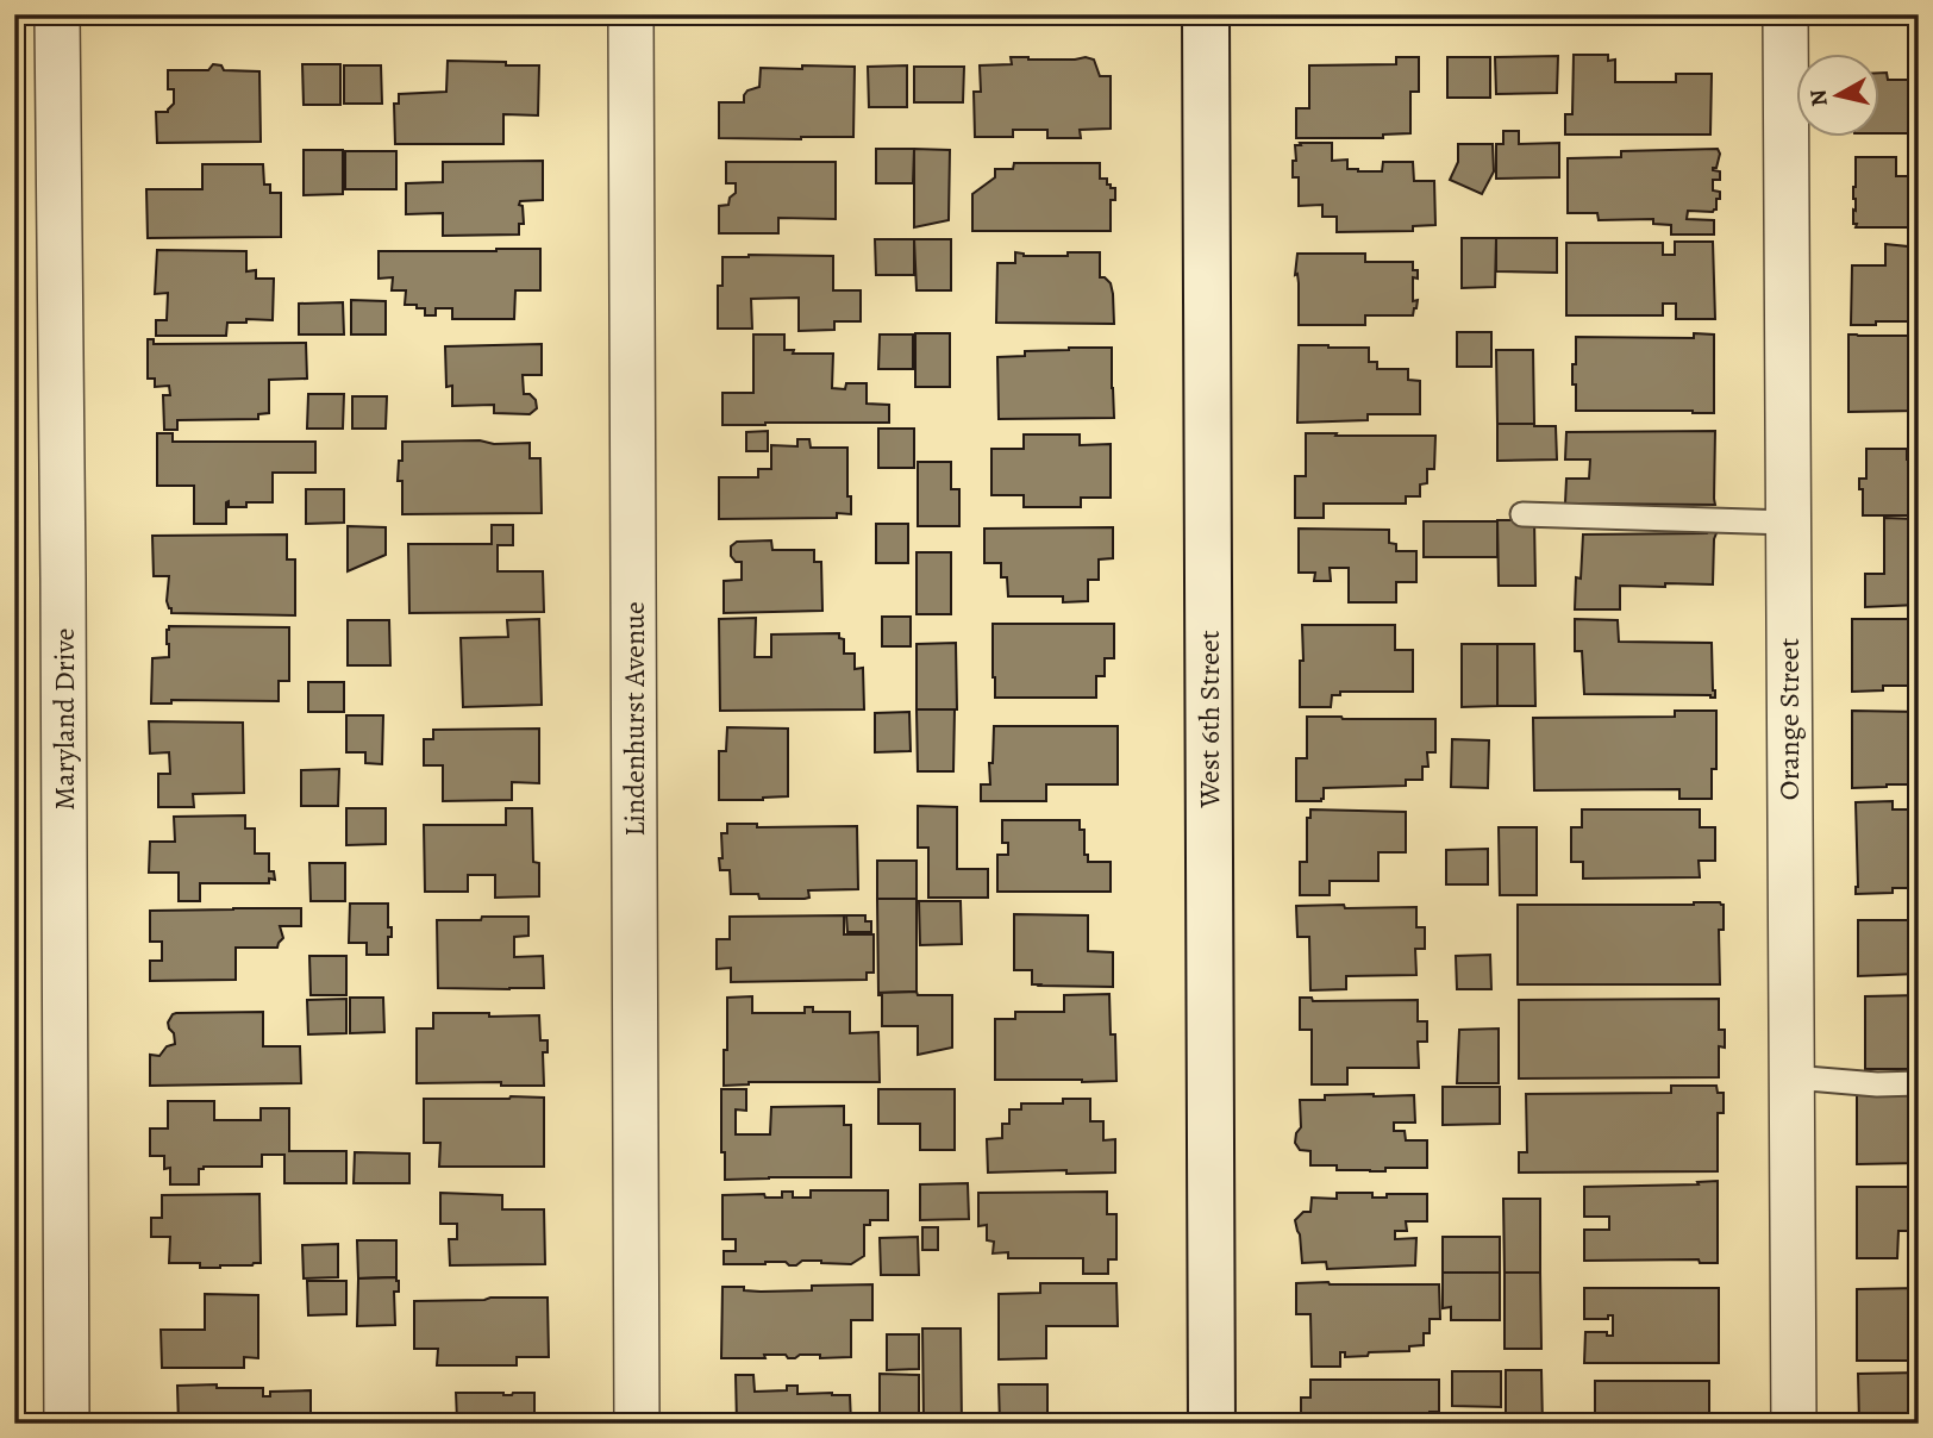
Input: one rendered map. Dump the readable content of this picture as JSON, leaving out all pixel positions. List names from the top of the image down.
{
  "streets": {
    "street": [
      "Maryland Drive",
      "Lindenhurst Avenue",
      "West 6th Street",
      "Orange Street"
    ]
  },
  "north": "left"
}
